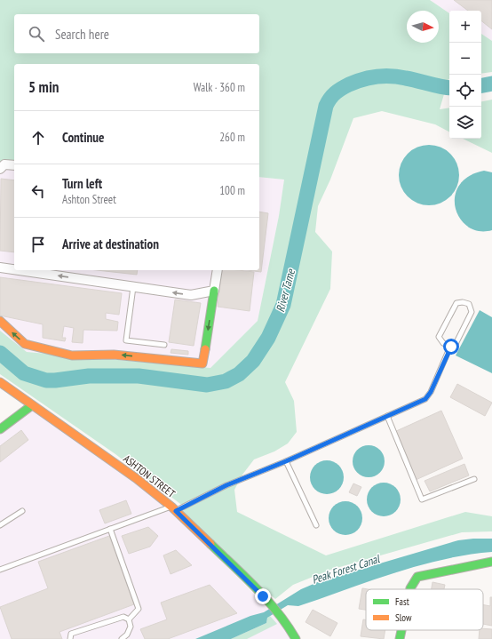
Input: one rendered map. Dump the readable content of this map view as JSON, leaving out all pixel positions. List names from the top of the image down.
{
  "streets": {
    "street": ["ASHTON STREET"]
  },
  "water": ["River Tame", "Peak Forest Canal"],
  "legend": ["Fast", "Slow"],
  "north": "right",
  "page": {
    "map_buttons": ["+", "−"],
    "search": "Search here",
    "heading": ["5 min", "Walk · 360 m"],
    "list": [
      ["Continue", "260 m"],
      ["Turn left", "Ashton Street", "100 m"],
      "Arrive at destination"
    ]
  }
}
